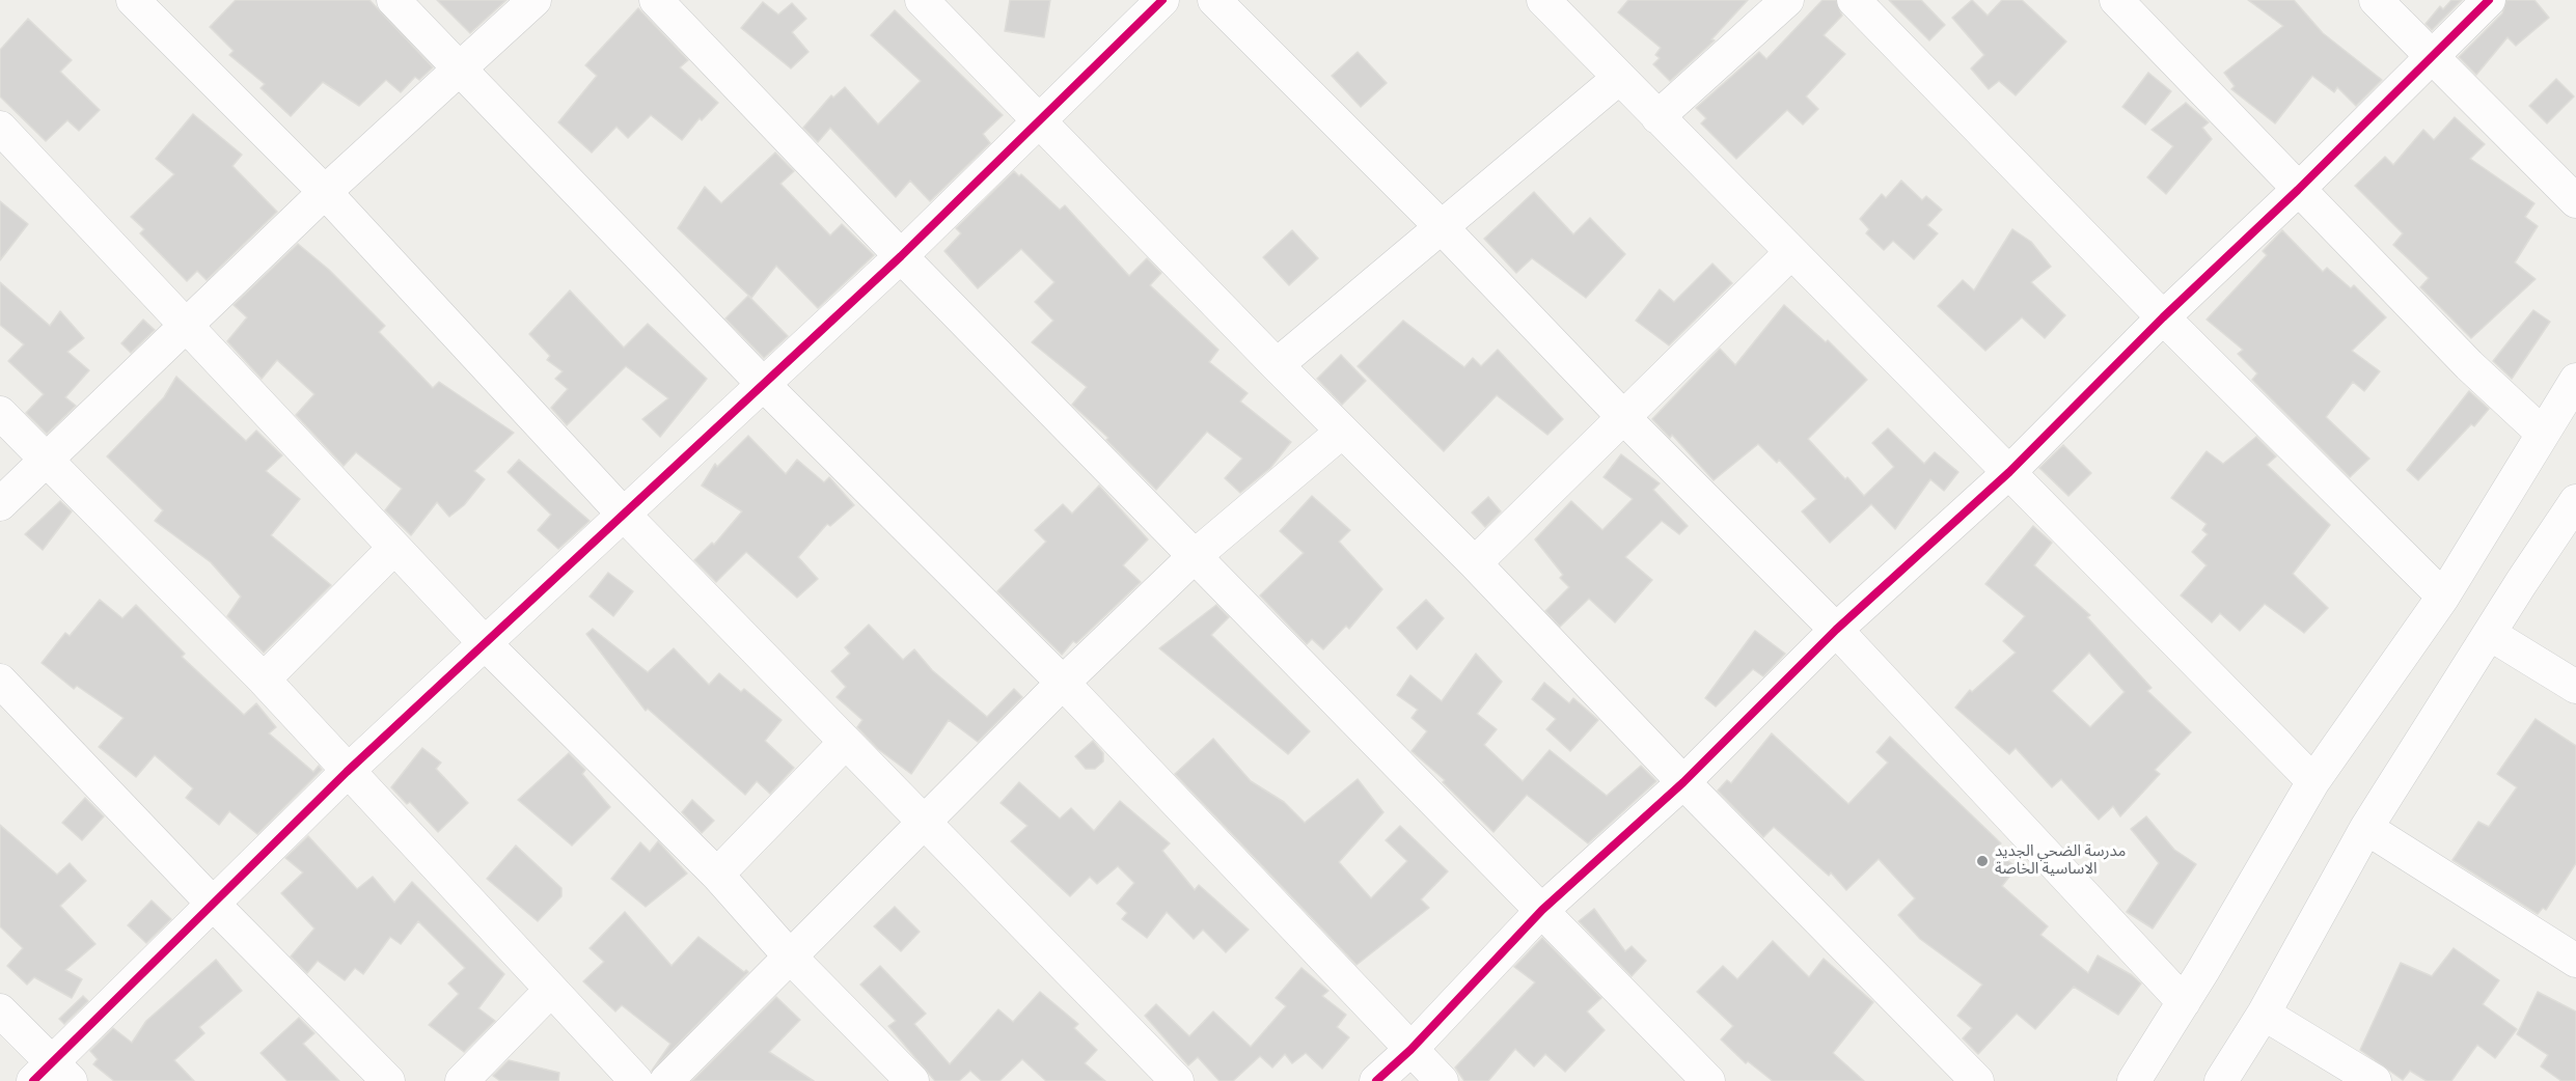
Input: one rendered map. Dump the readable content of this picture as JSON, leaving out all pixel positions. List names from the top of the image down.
{
  "places": ["مدرسة الضحي الجديد الاساسية الخاصة"]
}
